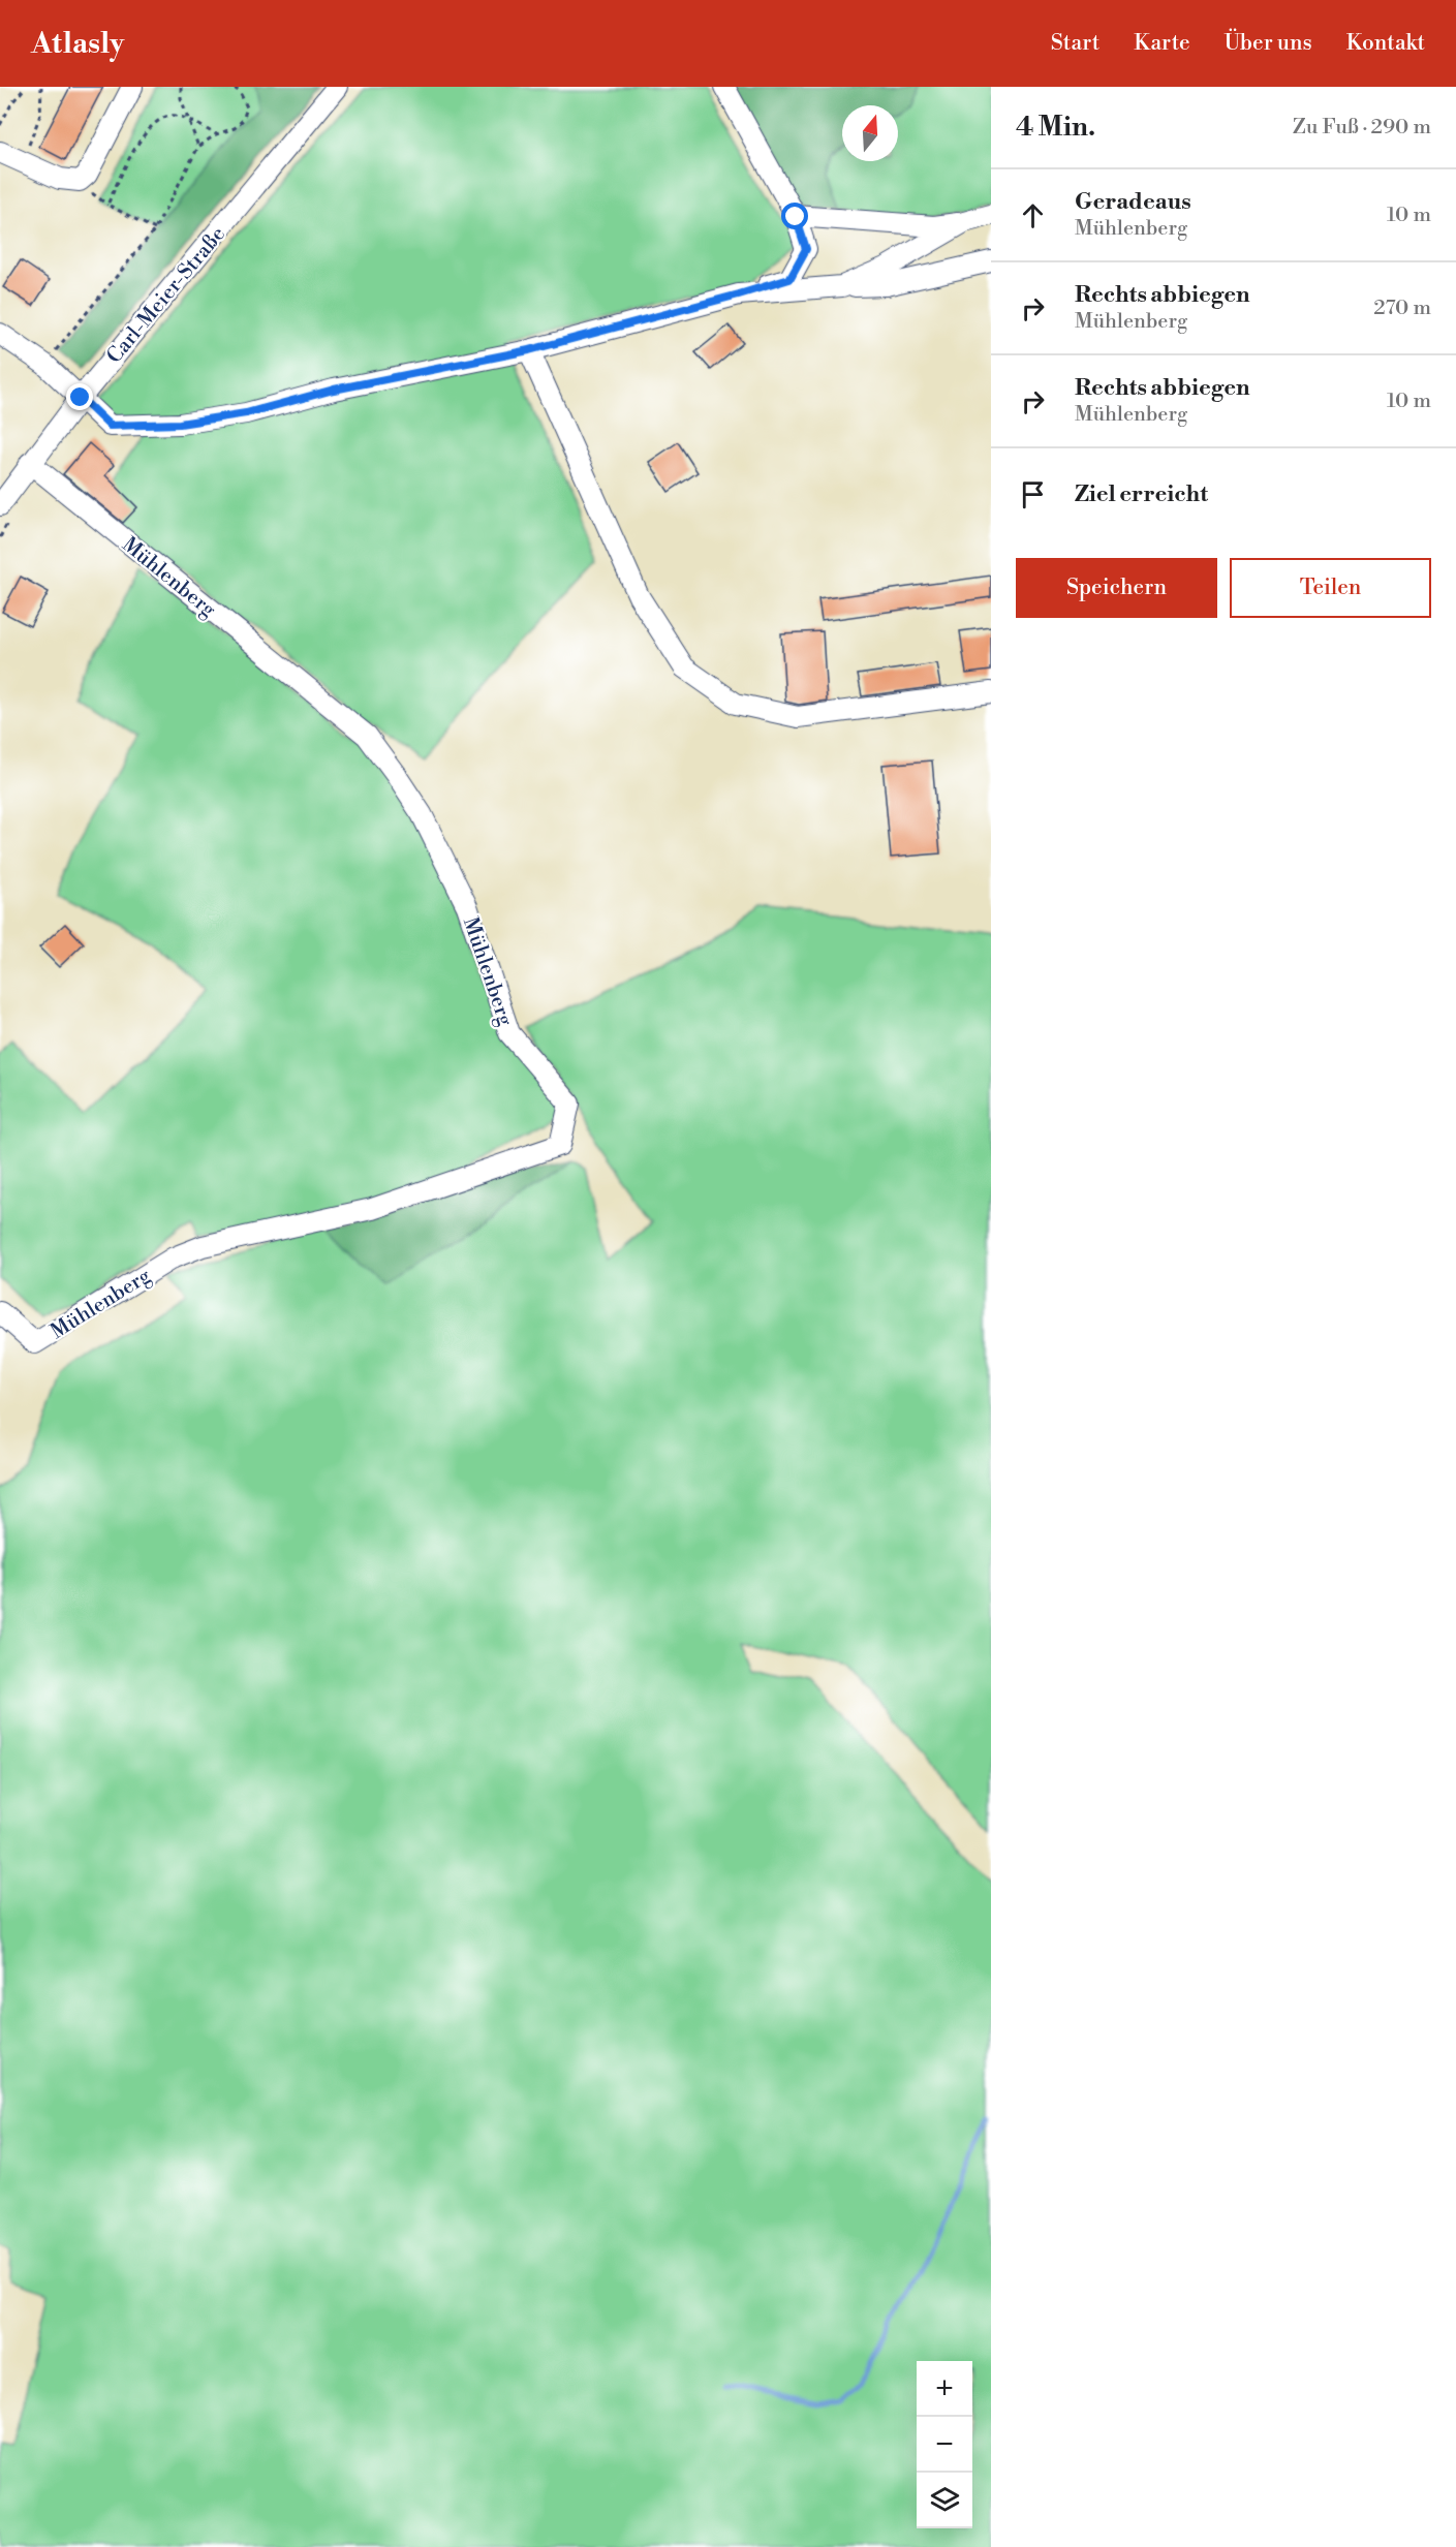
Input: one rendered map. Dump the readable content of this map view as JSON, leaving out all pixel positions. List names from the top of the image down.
{
  "streets": {
    "street": ["Carl-Meier-Straße", "Mühlenberg"]
  },
  "crossings": [
    ["Carl-Meier-Straße", "Mühlenberg"]
  ],
  "north": "top",
  "page": {
    "header": "Atlasly",
    "nav": [
      "Start",
      "Karte",
      "Über uns",
      "Kontakt"
    ],
    "heading": ["4 Min.", "Zu Fuß · 290 m"],
    "list": [
      ["Geradeaus", "Mühlenberg", "10 m"],
      ["Rechts abbiegen", "Mühlenberg", "270 m"],
      ["Rechts abbiegen", "Mühlenberg", "10 m"],
      "Ziel erreicht"
    ],
    "buttons": ["Speichern", "Teilen"],
    "map_buttons": ["+", "−"]
  }
}
